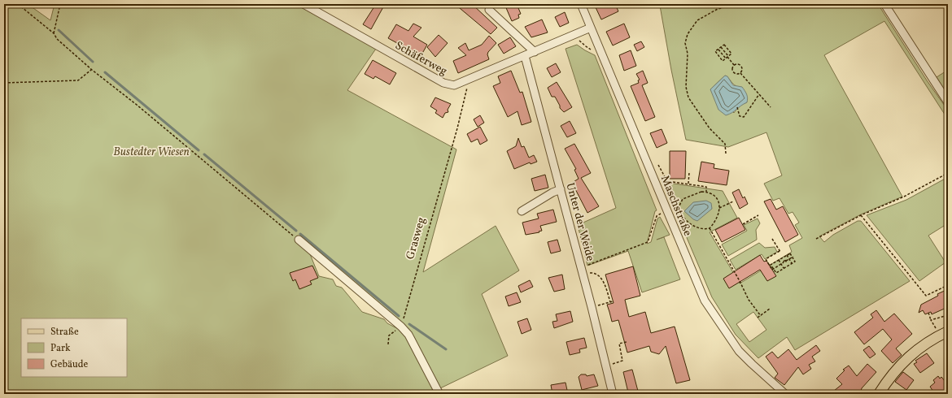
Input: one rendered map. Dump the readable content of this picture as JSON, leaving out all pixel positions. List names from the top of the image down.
{
  "streets": {
    "street": ["Schäferweg", "Maschstraße", "Unter der Weide"],
    "path": ["Grasweg"]
  },
  "crossings": [
    ["Schäferweg", "Maschstraße"],
    ["Schäferweg", "Unter der Weide"],
    ["Schäferweg", "Grasweg"]
  ],
  "parks": ["Bustedter Wiesen"],
  "legend": ["Straße", "Park", "Gebäude"]
}
